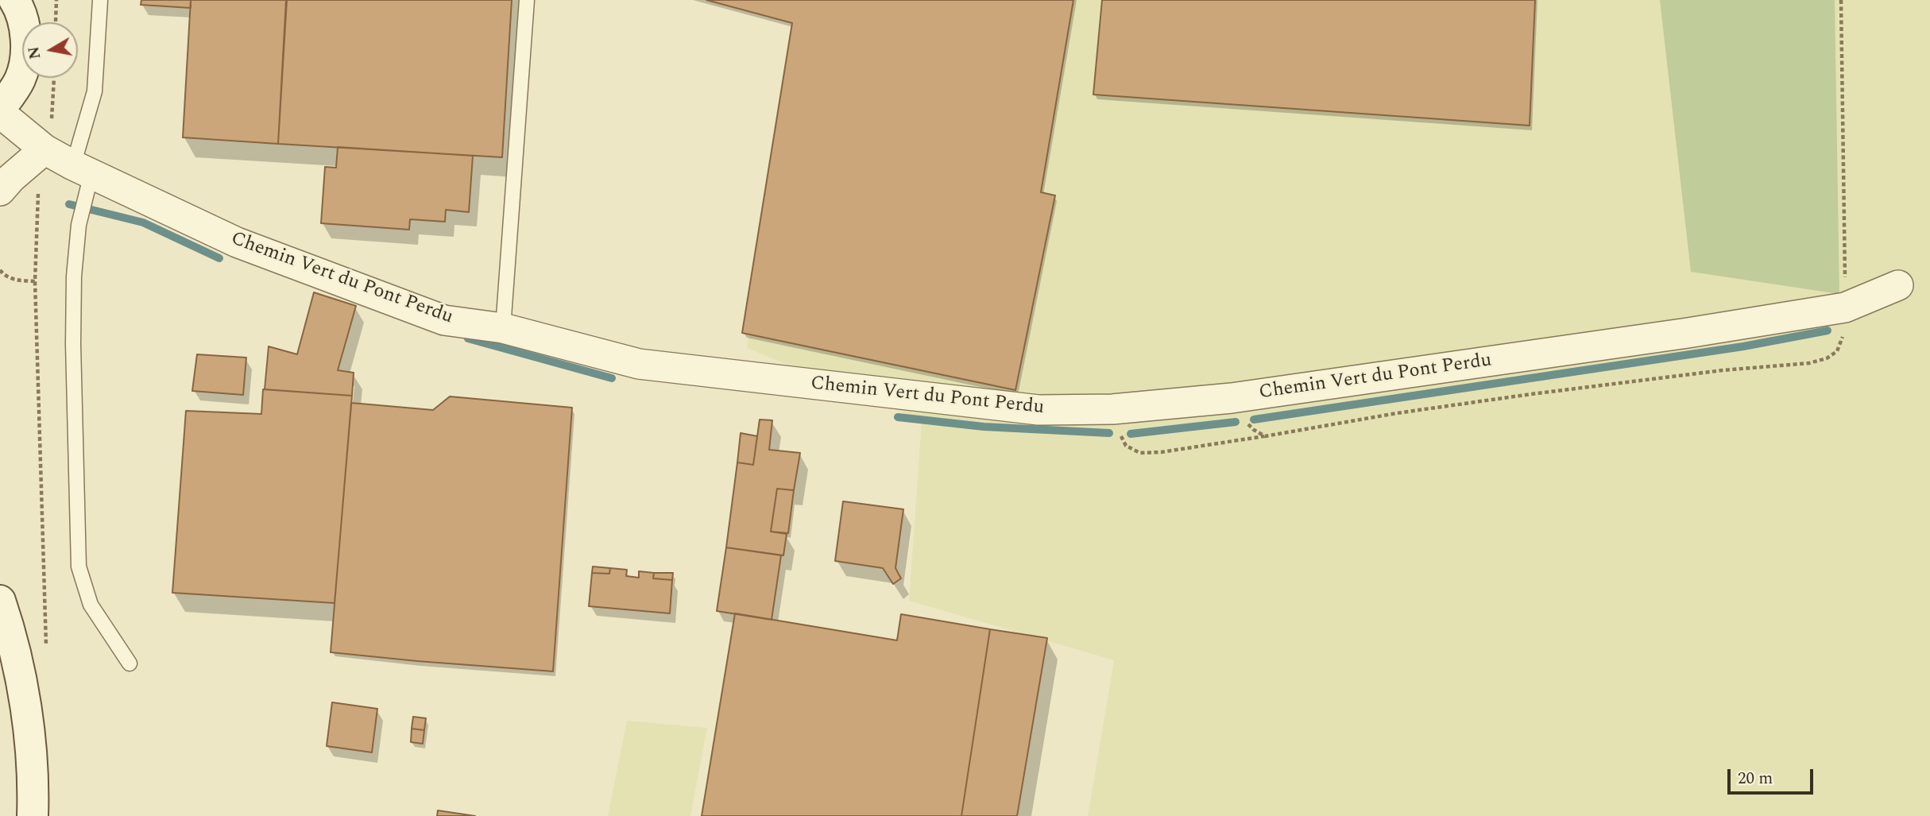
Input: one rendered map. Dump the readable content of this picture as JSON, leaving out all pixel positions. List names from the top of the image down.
{
  "streets": {
    "street": ["Chemin Vert du Pont Perdu"]
  },
  "scale_bar": "20 m",
  "north": "left"
}
